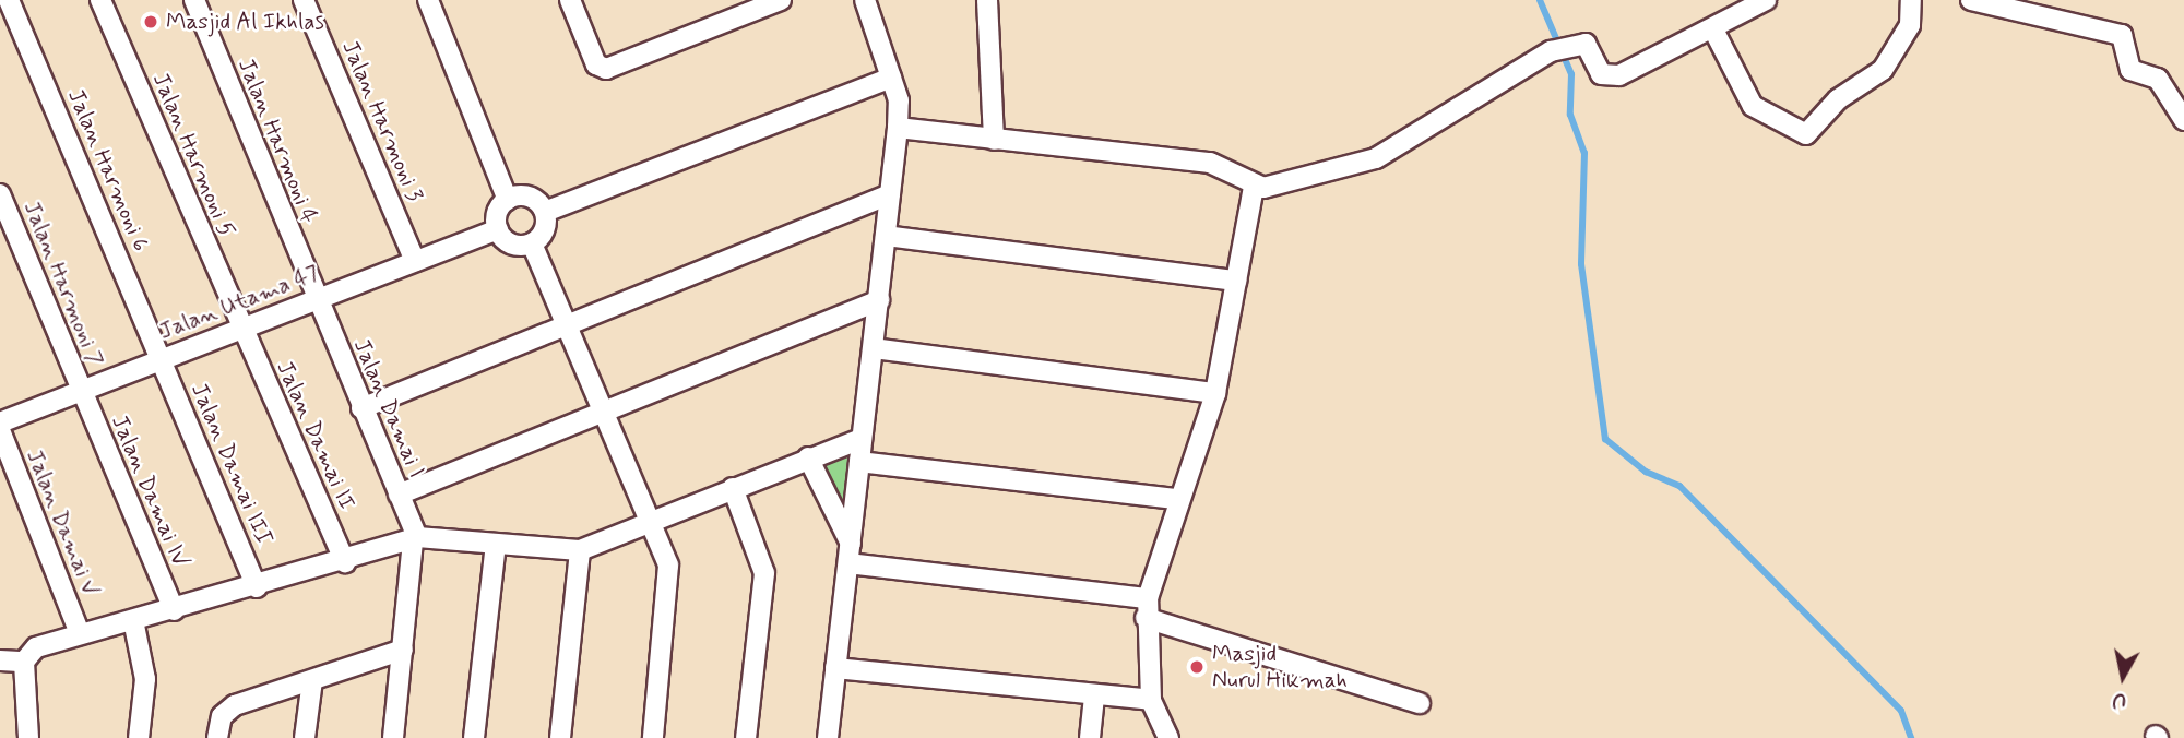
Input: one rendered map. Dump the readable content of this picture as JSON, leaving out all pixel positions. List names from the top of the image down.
{
  "streets": {
    "street": [
      "Jalan Harmoni 3",
      "Jalan Harmoni 4",
      "Jalan Harmoni 5",
      "Jalan Harmoni 6",
      "Jalan Harmoni 7",
      "Jalan Utama 47",
      "Jalan Damai I",
      "Jalan Damai II",
      "Jalan Damai III",
      "Jalan Damai IV",
      "Jalan Damai V"
    ]
  },
  "crossings": [
    ["Jalan Harmoni 3", "Jalan Utama 47"],
    ["Jalan Harmoni 4", "Jalan Utama 47"],
    ["Jalan Harmoni 4", "Jalan Damai I"],
    ["Jalan Harmoni 5", "Jalan Utama 47"],
    ["Jalan Harmoni 5", "Jalan Damai II"],
    ["Jalan Harmoni 6", "Jalan Utama 47"],
    ["Jalan Harmoni 6", "Jalan Damai III"],
    ["Jalan Harmoni 7", "Jalan Utama 47"],
    ["Jalan Harmoni 7", "Jalan Damai IV"],
    ["Jalan Utama 47", "Jalan Damai I"],
    ["Jalan Utama 47", "Jalan Damai II"],
    ["Jalan Utama 47", "Jalan Damai III"],
    ["Jalan Utama 47", "Jalan Damai IV"]
  ],
  "places": ["Masjid Al Ikhlas", "Masjid Nurul Hikmah"],
  "north": "bottom"
}
